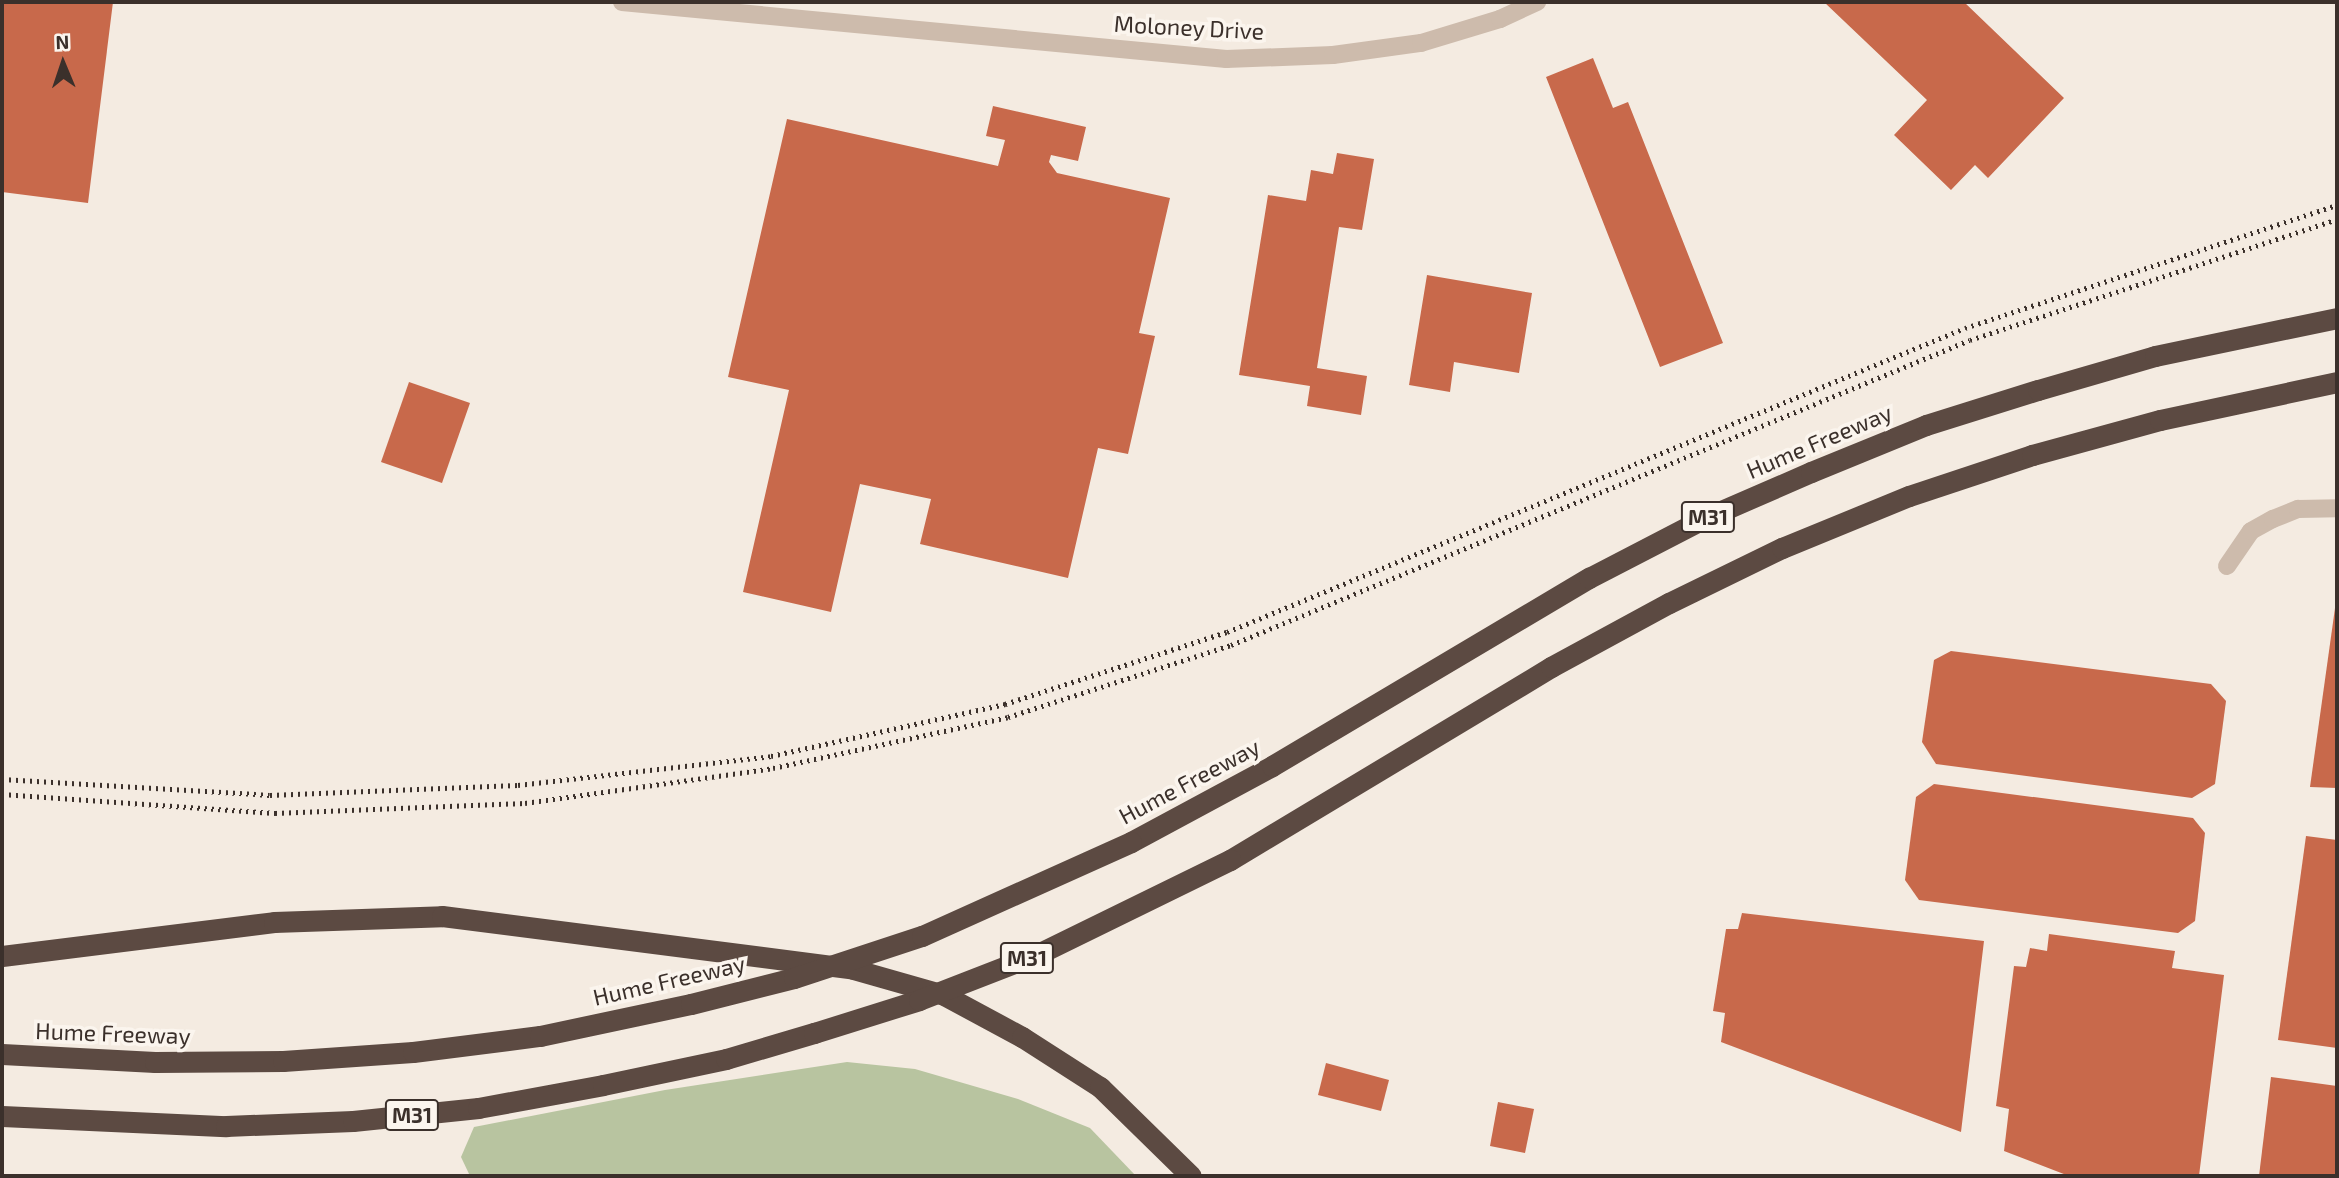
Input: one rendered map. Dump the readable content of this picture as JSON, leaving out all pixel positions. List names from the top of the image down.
{
  "streets": {
    "highway": ["Hume Freeway", "M31"],
    "street": ["Moloney Drive"]
  },
  "north": "top"
}
